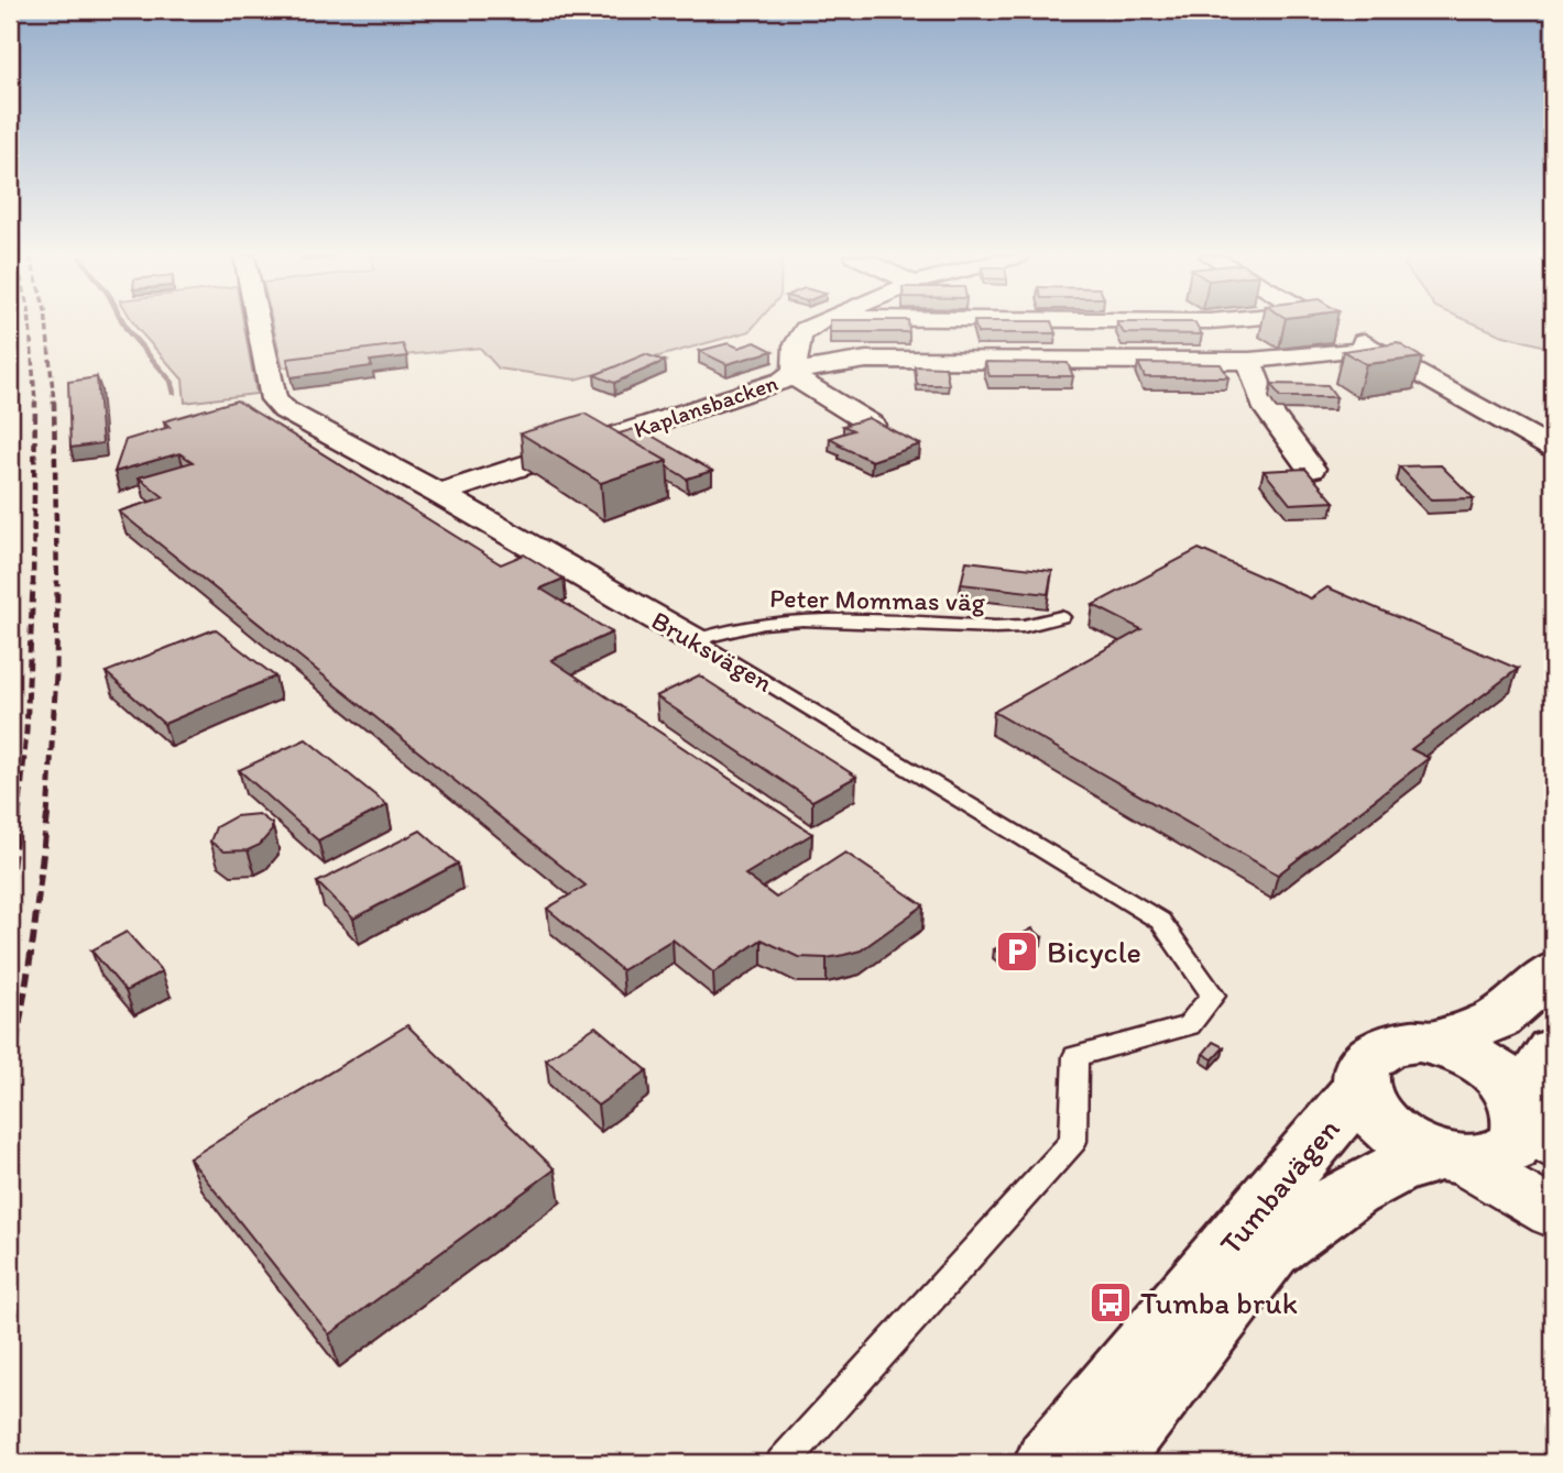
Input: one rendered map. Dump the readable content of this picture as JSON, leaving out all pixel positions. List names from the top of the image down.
{
  "streets": {
    "main road": ["Tumbavägen"],
    "street": ["Kaplansbacken", "Bruksvägen"],
    "lane": ["Peter Mommas väg"]
  },
  "crossings": [
    ["Kaplansbacken", "Bruksvägen"],
    ["Peter Mommas väg", "Bruksvägen"]
  ],
  "places": {
    "parking": ["Bicycle"],
    "bus stop": ["Tumba bruk"]
  }
}
